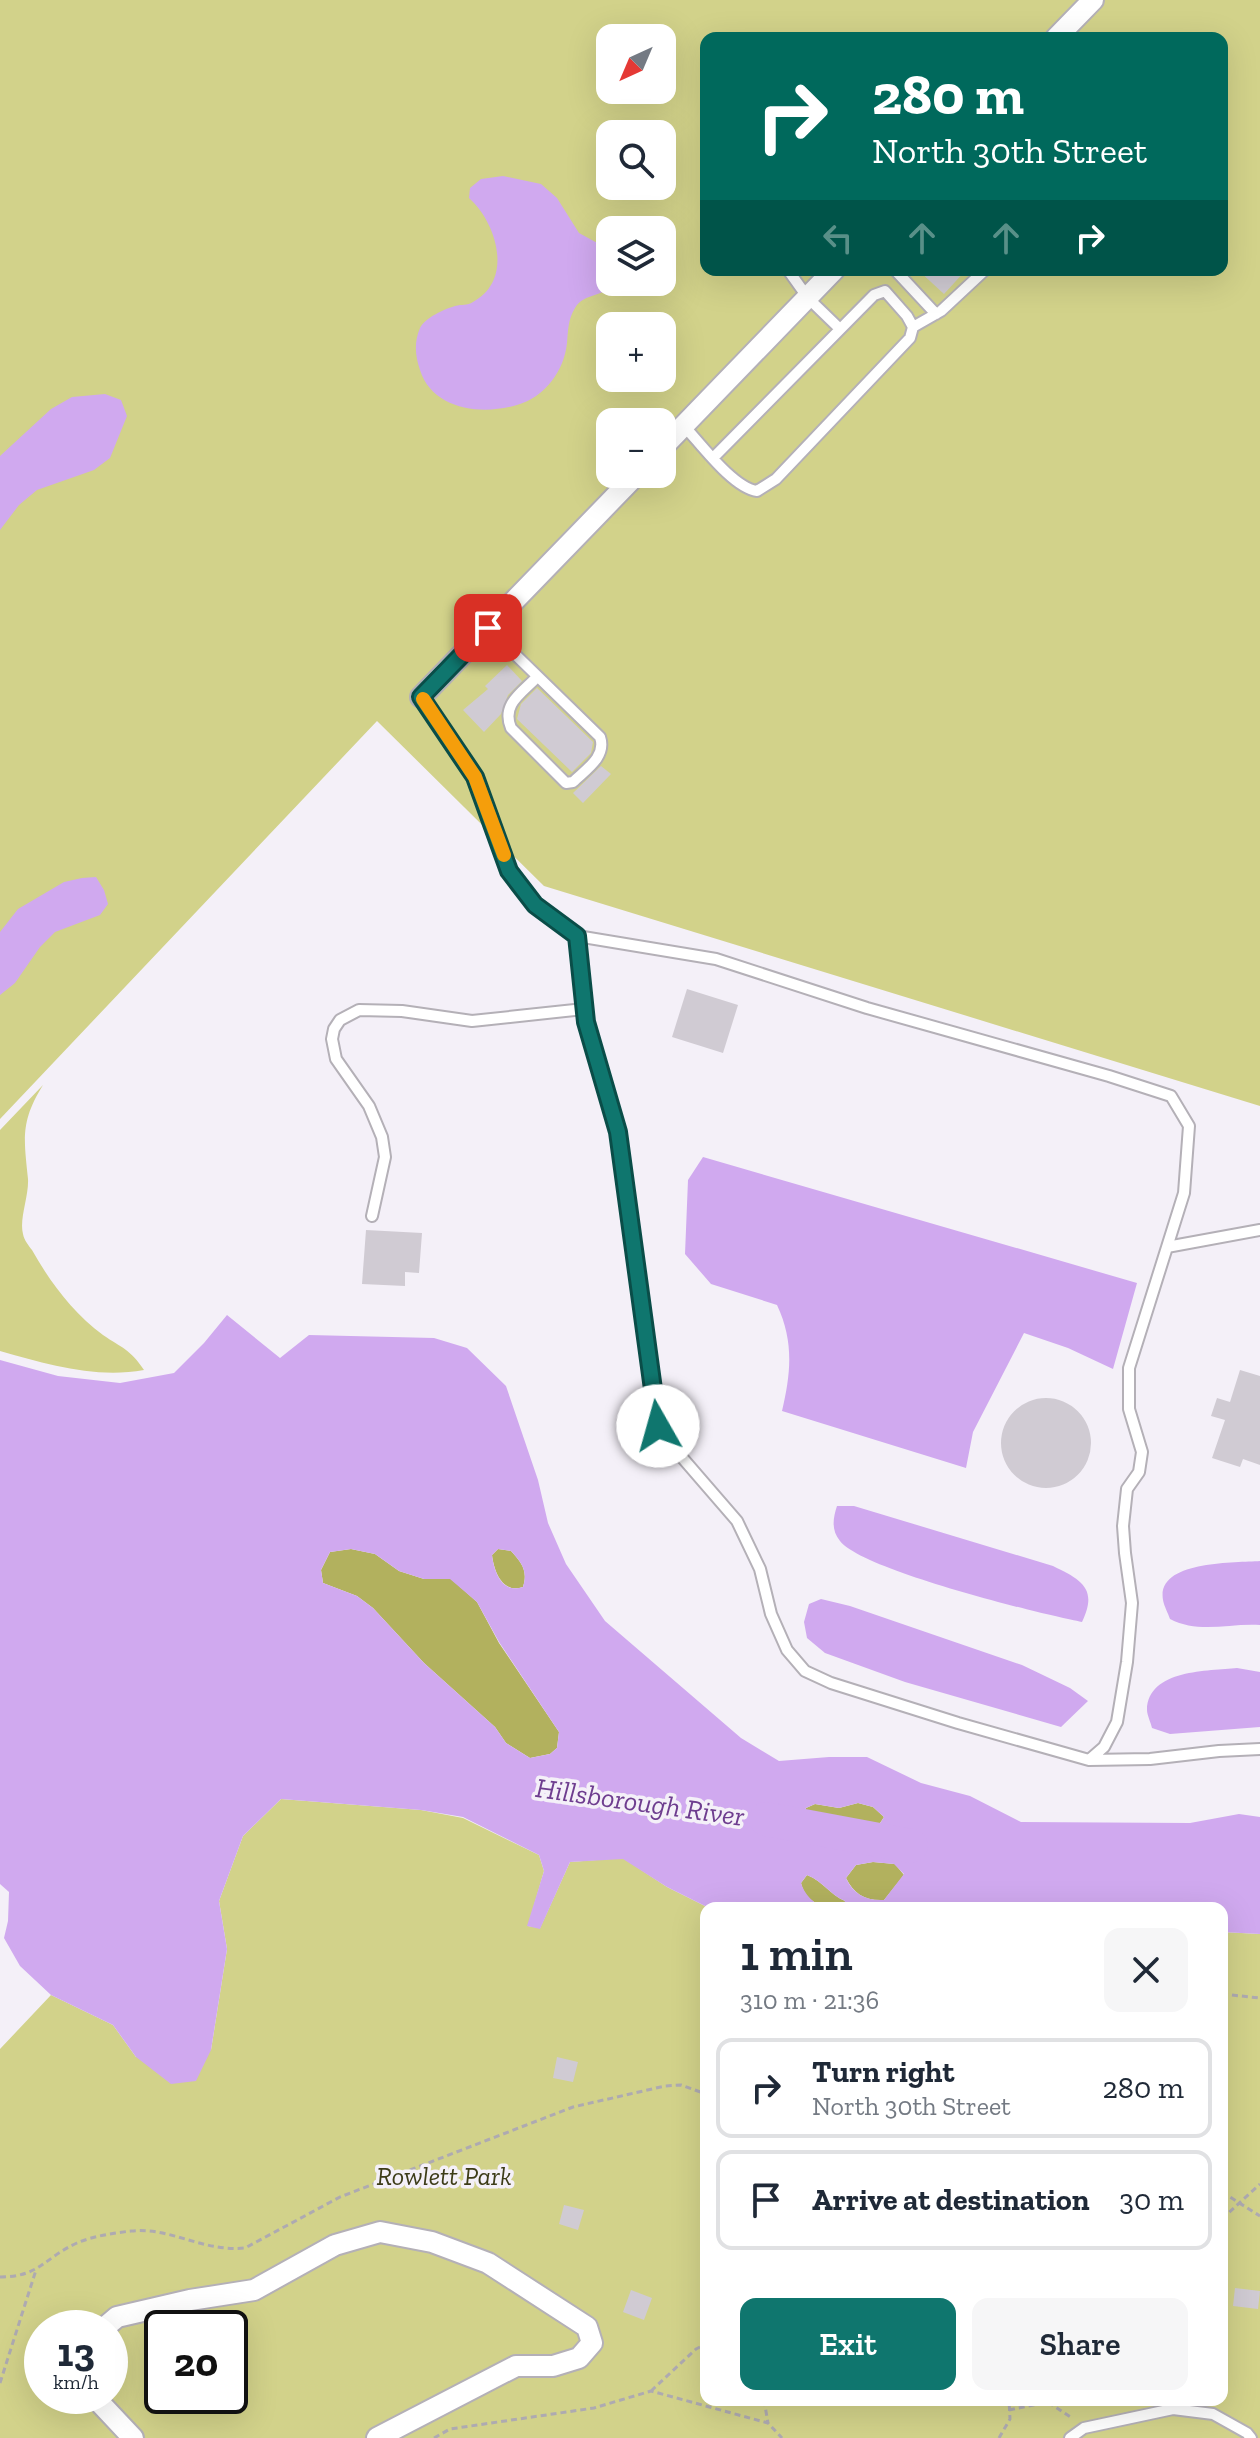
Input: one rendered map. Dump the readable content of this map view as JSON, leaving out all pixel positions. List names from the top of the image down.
{
  "water": ["Hillsborough River"],
  "parks": ["Rowlett Park"],
  "north": "bottom left",
  "page": {
    "map_buttons": ["+", "−"],
    "turn": ["280 m", "North 30th Street"],
    "heading": ["1 min", "310 m · 21:36"],
    "list": [
      {
        "name": "Turn right",
        "note": "North 30th Street",
        "value": "280 m"
      },
      {
        "name": "Arrive at destination",
        "value": "30 m"
      }
    ],
    "buttons": ["Exit", "Share"],
    "speed": "13 km/h",
    "limit": "20"
  }
}
